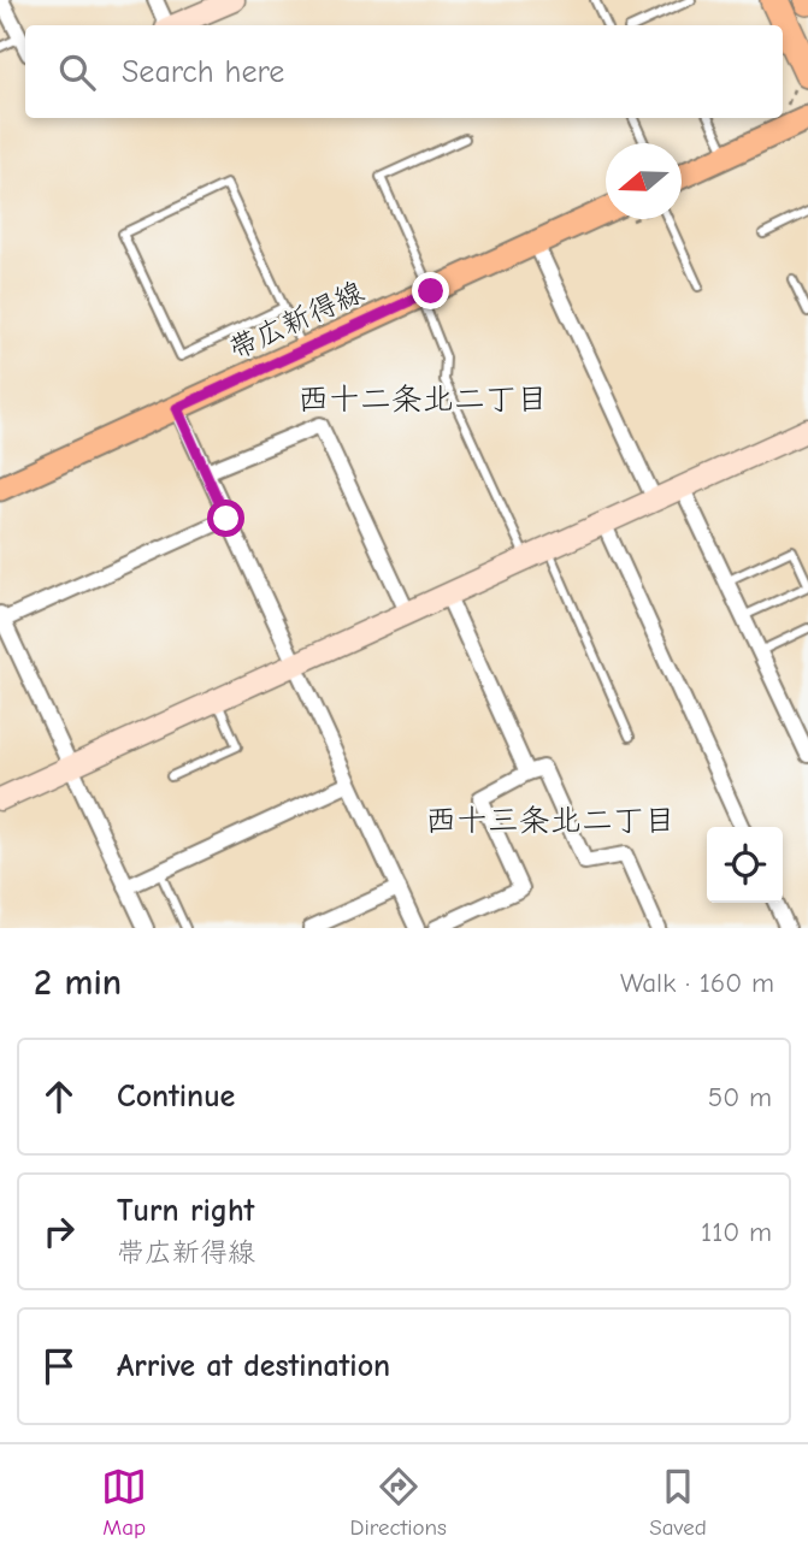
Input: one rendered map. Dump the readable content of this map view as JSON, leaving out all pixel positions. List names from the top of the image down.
{
  "streets": {
    "main road": ["帯広新得線"]
  },
  "districts": ["西十二条北二丁目", "西十三条北二丁目"],
  "north": "left",
  "page": {
    "search": "Search here",
    "heading": ["2 min", "Walk · 160 m"],
    "list": [
      ["Continue", "50 m"],
      ["Turn right", "帯広新得線", "110 m"],
      "Arrive at destination"
    ],
    "nav": ["Map", "Directions", "Saved"]
  }
}
